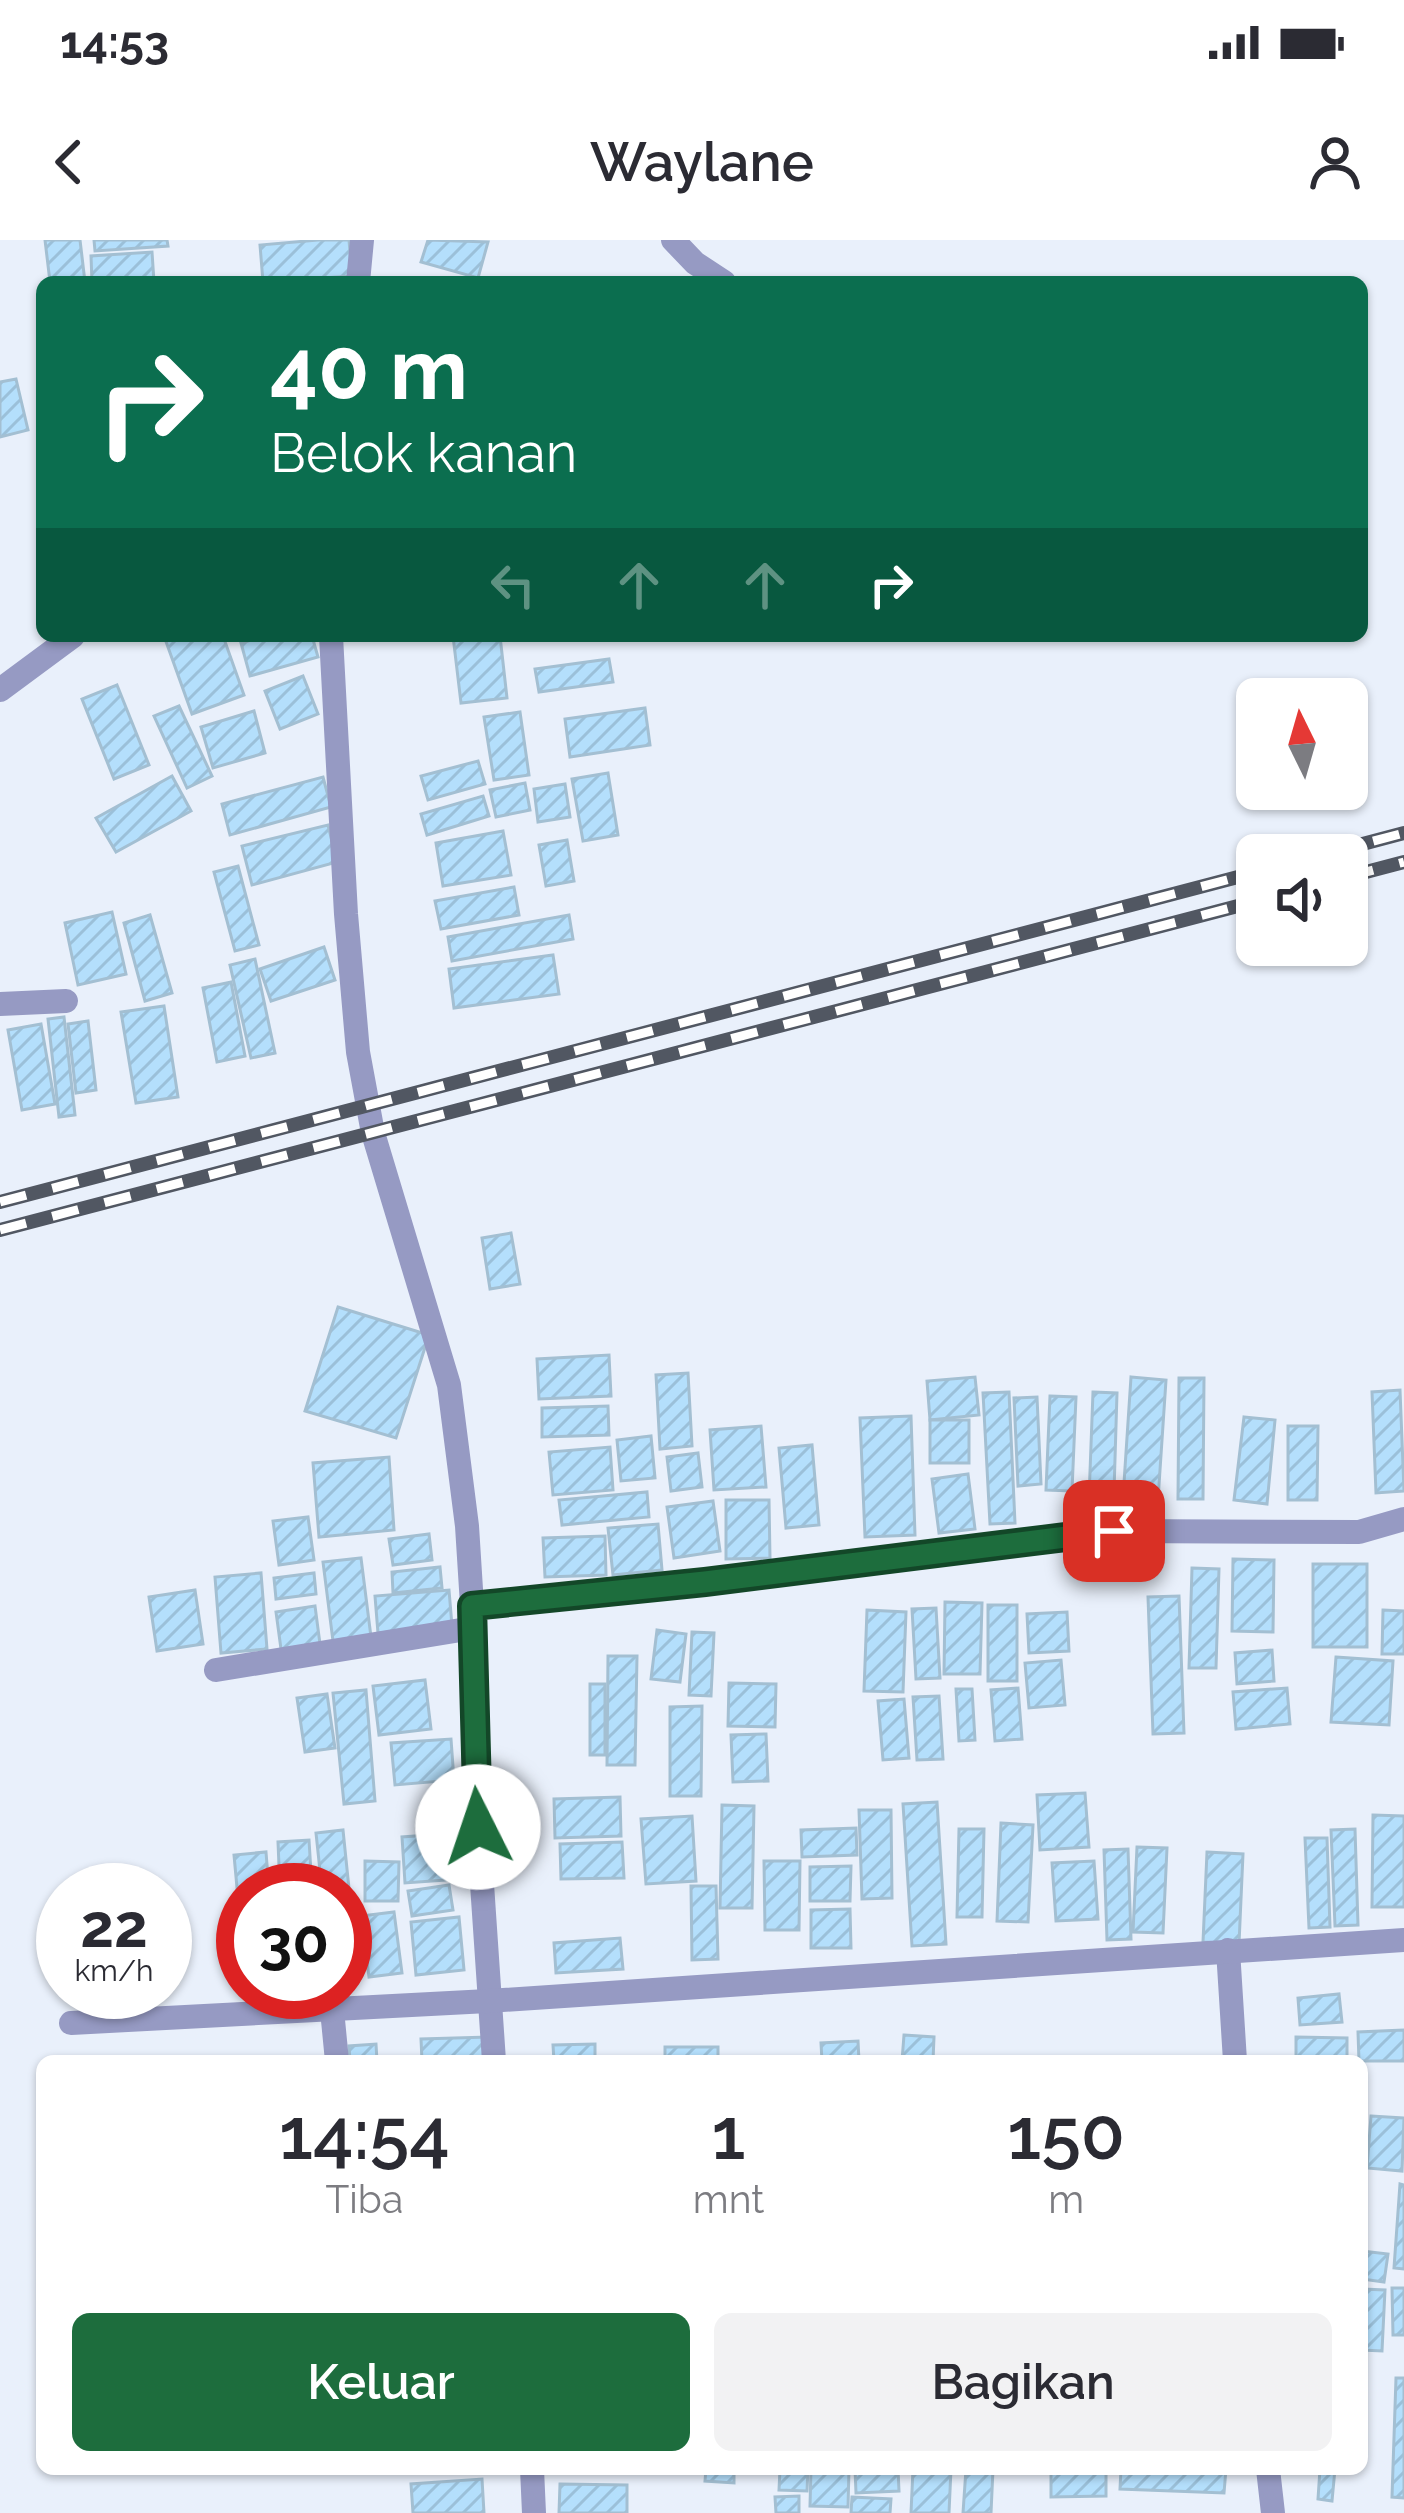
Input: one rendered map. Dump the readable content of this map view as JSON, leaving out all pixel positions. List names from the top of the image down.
{
  "north": "top",
  "page": {
    "status": "14:53",
    "header": "Waylane",
    "turn": ["40 m", "Belok kanan"],
    "speed": "22 km/h",
    "limit": "30",
    "eta": [
      "14:54",
      "Tiba",
      "1",
      "mnt",
      "150",
      "m"
    ],
    "buttons": ["Keluar", "Bagikan"]
  }
}
